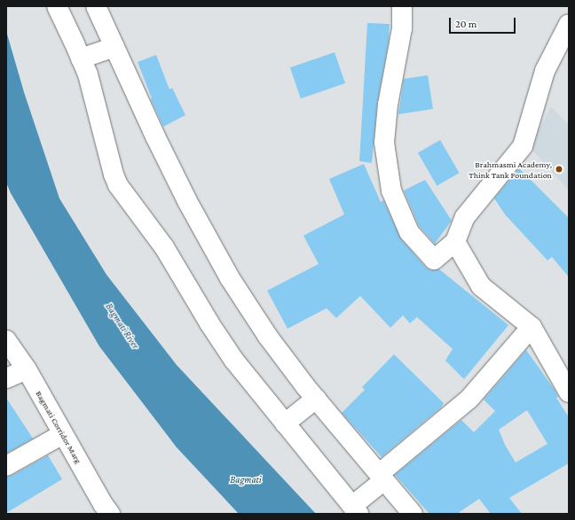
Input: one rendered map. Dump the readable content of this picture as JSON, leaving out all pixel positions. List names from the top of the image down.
{
  "streets": {
    "street": ["Bagmati Corridor Marg"]
  },
  "water": ["Bagmati River", "Bagmati"],
  "places": ["Brahmasmi Academy, Think Tank Foundation"],
  "scale_bar": "20 m"
}
